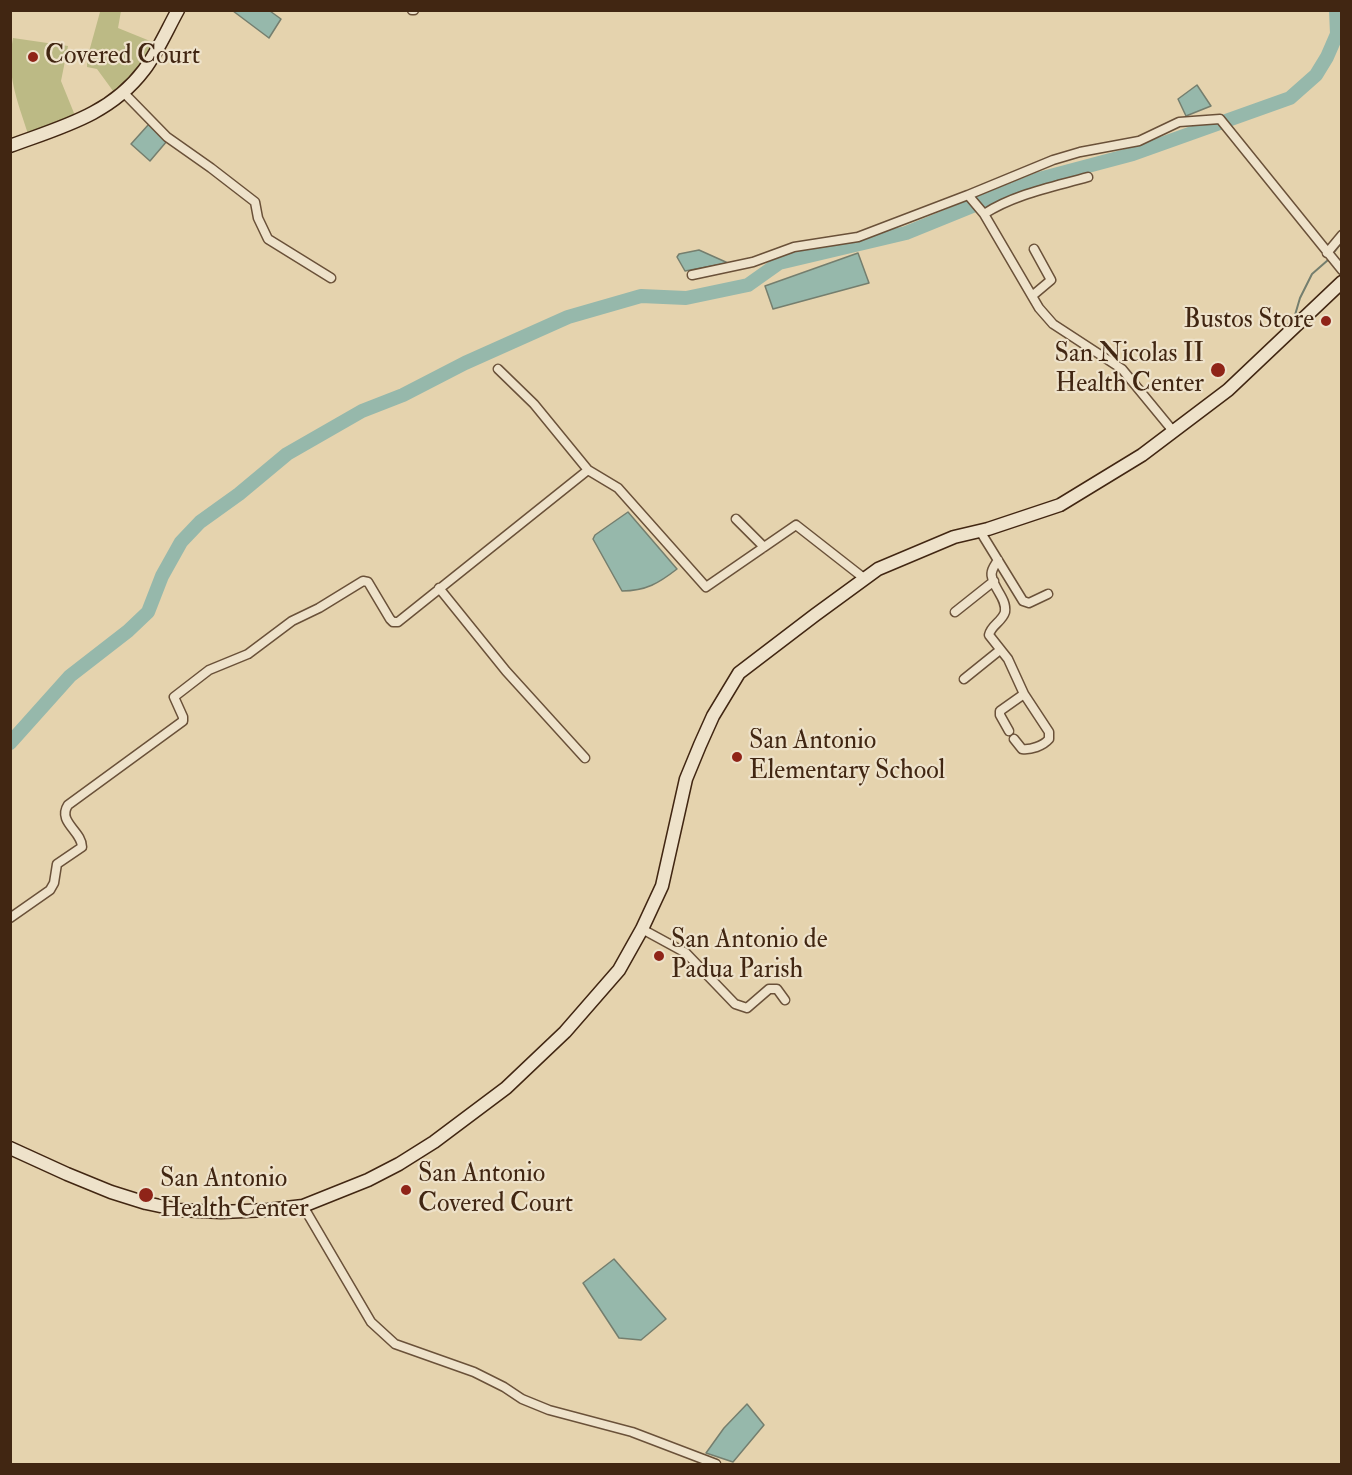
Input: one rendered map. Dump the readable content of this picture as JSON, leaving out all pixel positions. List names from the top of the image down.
{
  "places": [
    "Covered Court",
    "Bustos Store",
    "San Nicolas II Health Center",
    "San Antonio Elementary School",
    "San Antonio de Padua Parish",
    "San Antonio Covered Court",
    "San Antonio Health Center"
  ]
}
